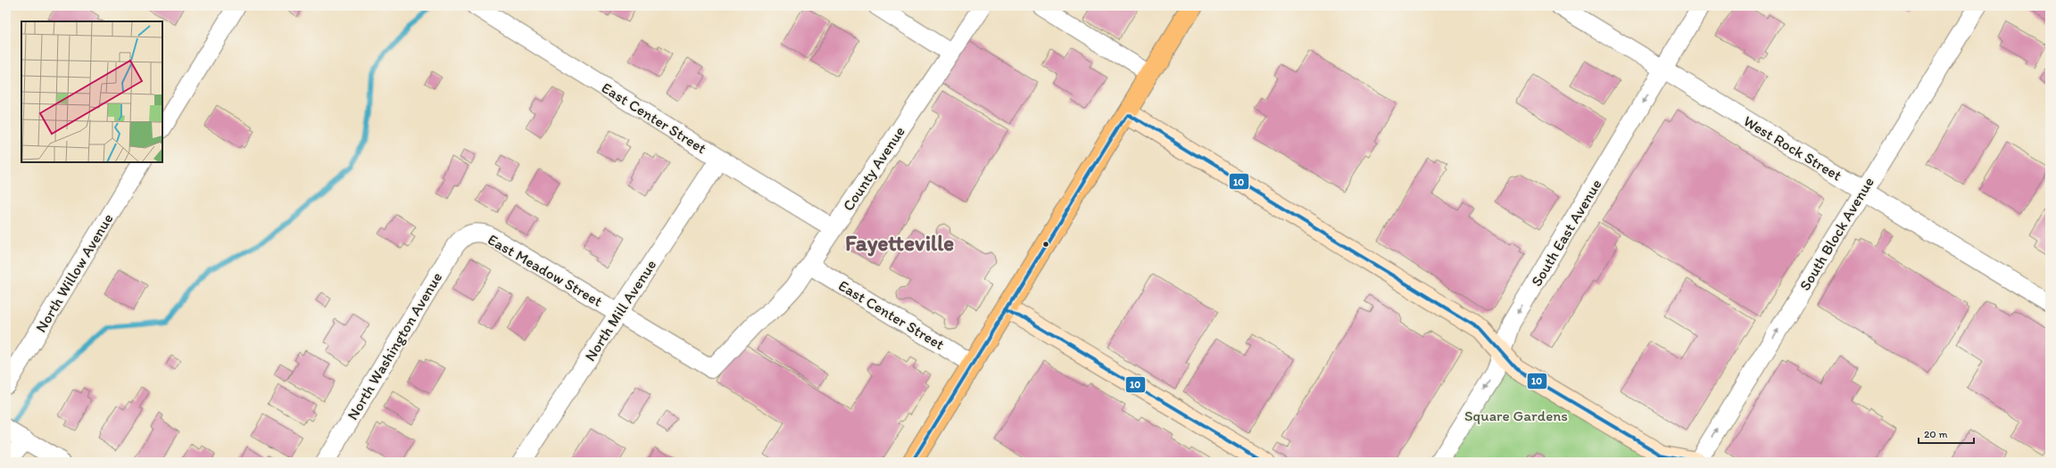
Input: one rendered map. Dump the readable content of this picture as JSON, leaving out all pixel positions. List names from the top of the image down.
{
  "streets": {
    "street": [
      "East Center Street",
      "West Rock Street",
      "County Avenue",
      "South East Avenue",
      "South Block Avenue",
      "East Meadow Street",
      "North Willow Avenue",
      "North Mill Avenue",
      "North Washington Avenue"
    ]
  },
  "crossings": [
    ["East Center Street", "County Avenue"],
    ["East Center Street", "North Mill Avenue"],
    ["West Rock Street", "South East Avenue"],
    ["West Rock Street", "South Block Avenue"],
    ["County Avenue", "East Meadow Street"],
    ["East Meadow Street", "North Mill Avenue"],
    ["East Meadow Street", "North Washington Avenue"]
  ],
  "one_way": ["South East Avenue", "South Block Avenue"],
  "districts": ["Fayetteville"],
  "parks": ["Square Gardens"],
  "lines": ["transit line 10"],
  "scale_bar": "20 m"
}
